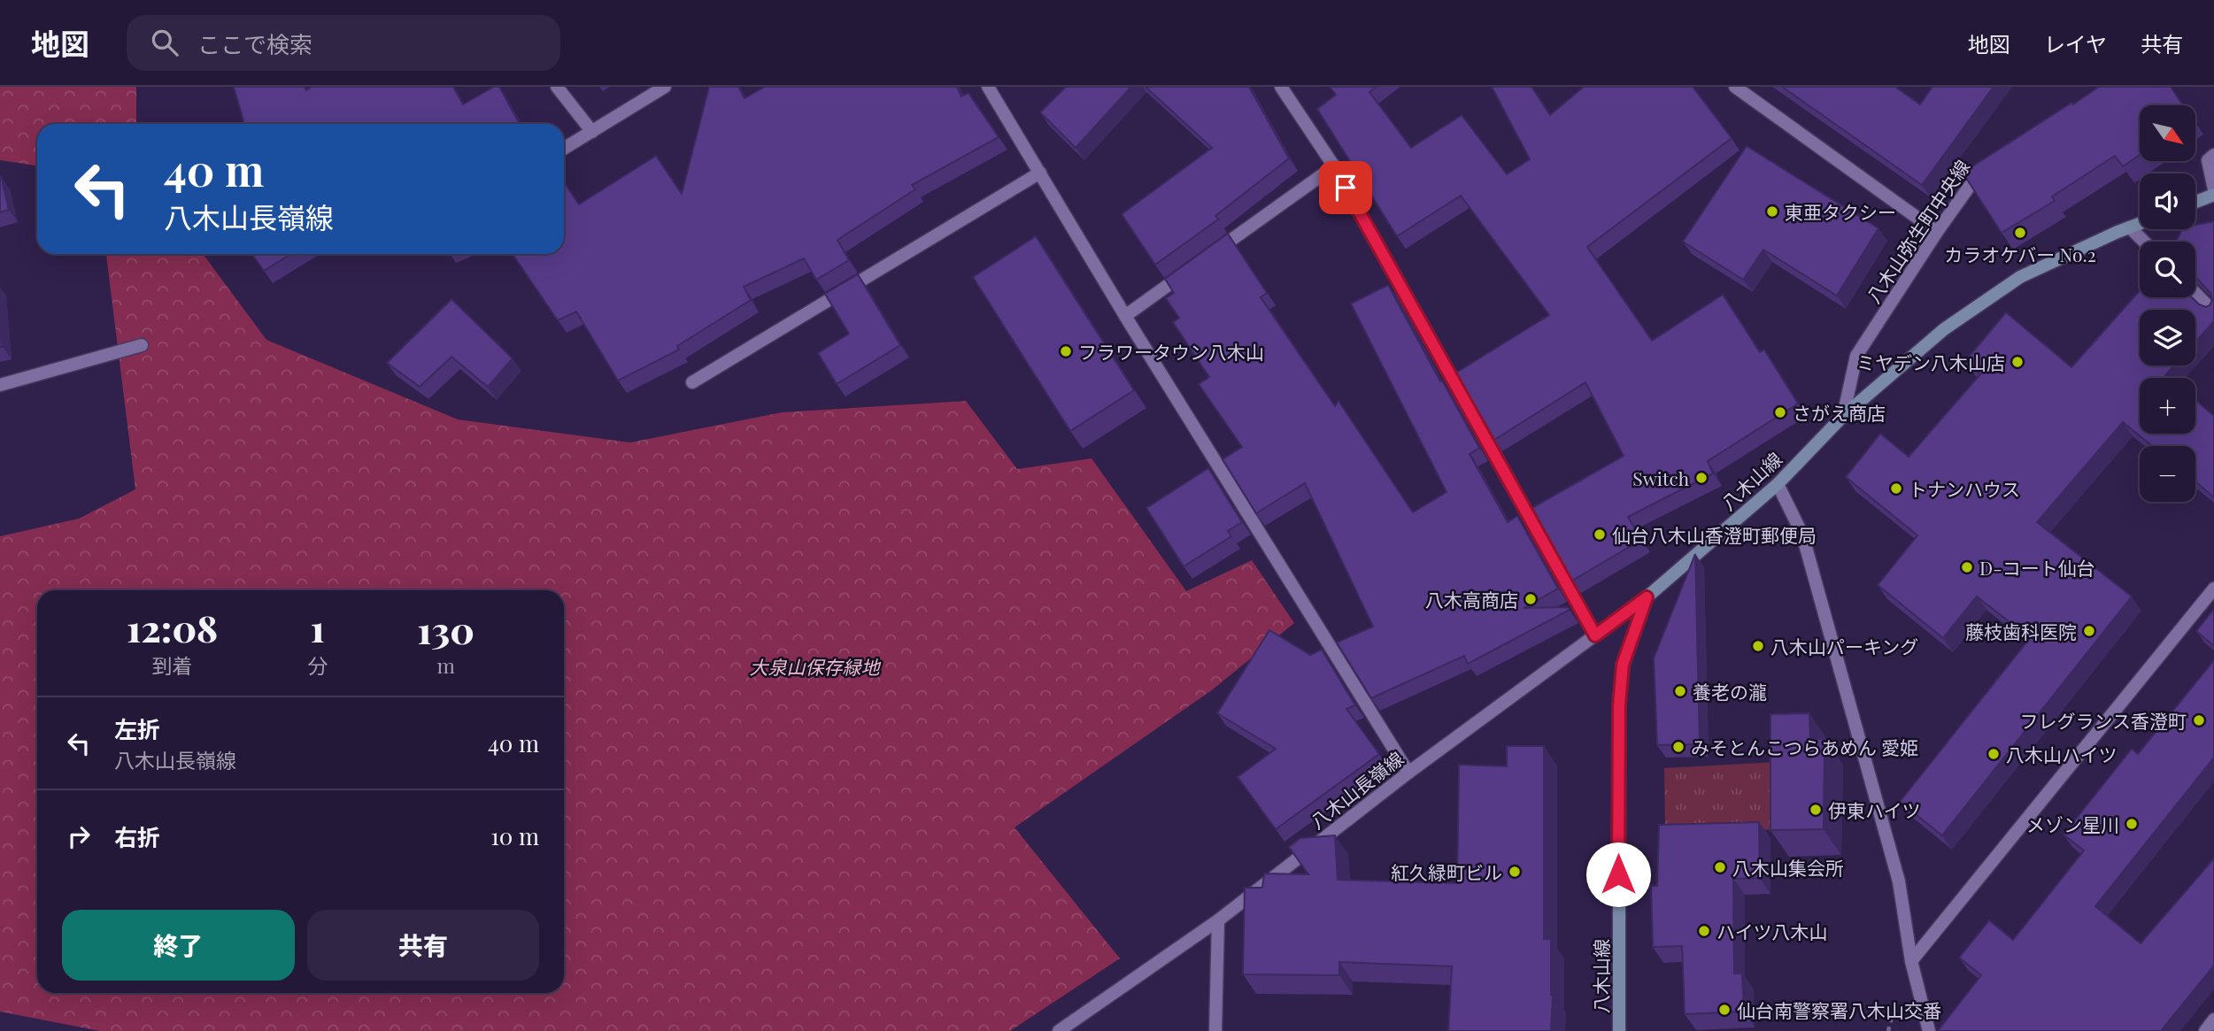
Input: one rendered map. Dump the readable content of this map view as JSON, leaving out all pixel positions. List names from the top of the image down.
{
  "streets": {
    "street": ["八木山弥生町中央線", "八木山線", "八木山長嶺線"]
  },
  "crossings": [
    ["八木山弥生町中央線", "八木山線"],
    ["八木山線", "八木山長嶺線"]
  ],
  "parks": ["大泉山保存緑地"],
  "places": [
    "東亜タクシー",
    "カラオケバー No.2",
    "フラワータウン八木山",
    "ミヤデン八木山店",
    "さがえ商店",
    "Switch",
    "トナンハウス",
    "仙台八木山香澄町郵便局",
    "D-コート仙台",
    "八木高商店",
    "藤枝歯科医院",
    "八木山パーキング",
    "養老の瀧",
    "フレグランス香澄町",
    "みそとんこつらあめん 愛姫",
    "八木山ハイツ",
    "伊東ハイツ",
    "メゾン星川",
    "八木山集会所",
    "紅久緑町ビル",
    "ハイツ八木山",
    "仙台南警察署八木山交番"
  ],
  "north": "bottom right",
  "page": {
    "header": "地図",
    "search": "ここで検索",
    "nav": ["地図", "レイヤ", "共有"],
    "map_buttons": ["+", "−"],
    "turn": ["40 m", "八木山長嶺線"],
    "eta": [
      "12:08",
      "到着",
      "1",
      "分",
      "130",
      "m"
    ],
    "list": [
      {
        "name": "左折",
        "note": "八木山長嶺線",
        "value": "40 m"
      },
      {
        "name": "右折",
        "value": "10 m"
      }
    ],
    "buttons": ["終了", "共有"]
  }
}
